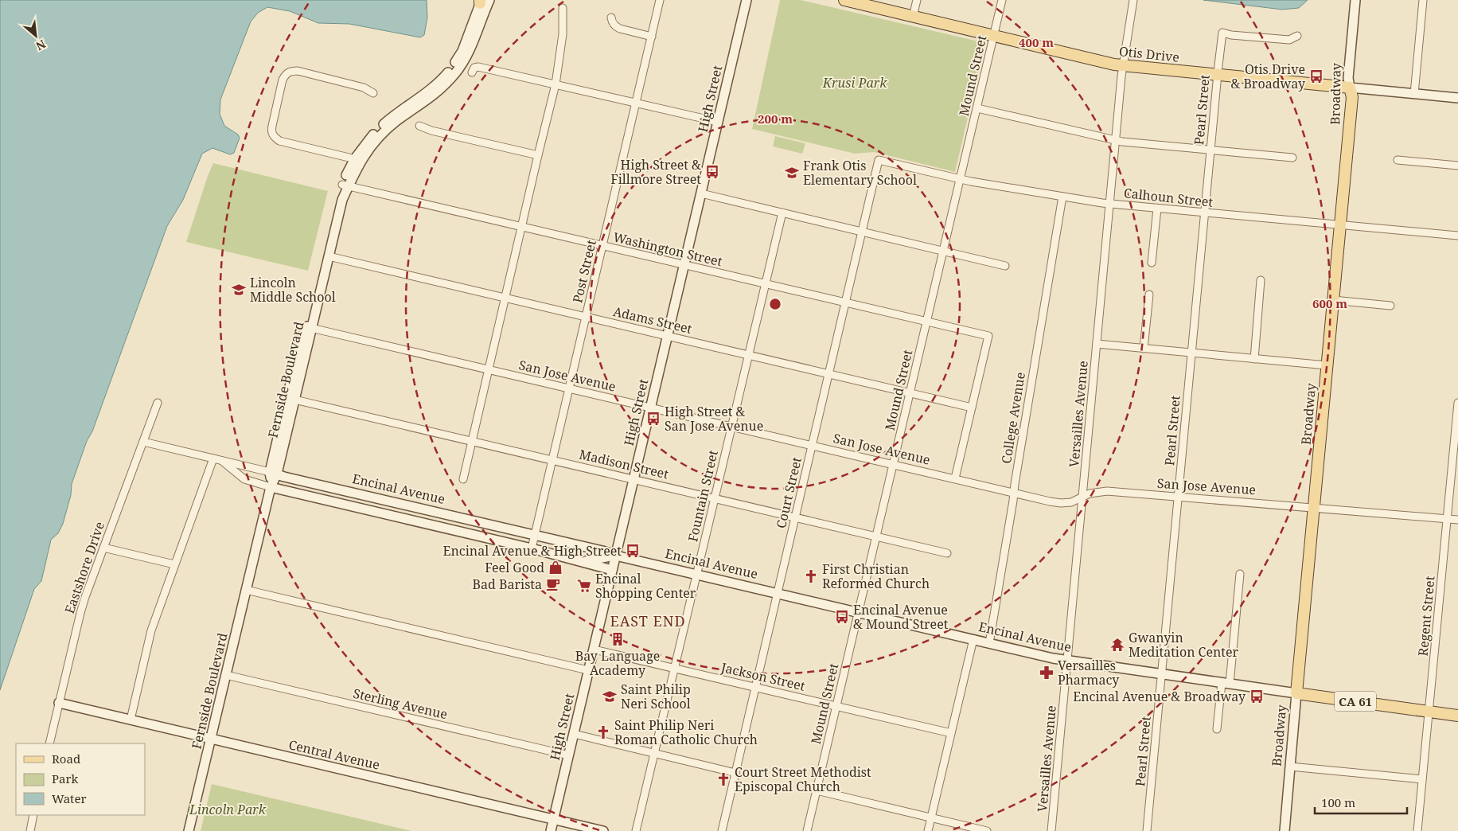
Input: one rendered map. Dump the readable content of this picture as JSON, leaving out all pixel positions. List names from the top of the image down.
{
  "streets": {
    "main road": [
      "Otis Drive",
      "Broadway",
      "High Street",
      "Fernside Boulevard",
      "Encinal Avenue",
      "CA 61",
      "Central Avenue"
    ],
    "street": [
      "Mound Street",
      "Pearl Street",
      "Calhoun Street",
      "Washington Street",
      "Post Street",
      "Adams Street",
      "San Jose Avenue",
      "Versailles Avenue",
      "College Avenue",
      "Madison Street",
      "Court Street",
      "Fountain Street",
      "Eastshore Drive",
      "Regent Street",
      "Jackson Street",
      "Sterling Avenue"
    ]
  },
  "crossings": [
    ["Otis Drive", "Mound Street"],
    ["Otis Drive", "Broadway"],
    ["Otis Drive", "Pearl Street"],
    ["Otis Drive", "Versailles Avenue"],
    ["Mound Street", "Calhoun Street"],
    ["Mound Street", "Washington Street"],
    ["Mound Street", "Adams Street"],
    ["Mound Street", "San Jose Avenue"],
    ["Mound Street", "Madison Street"],
    ["Mound Street", "Encinal Avenue"],
    ["Mound Street", "Jackson Street"],
    ["Broadway", "Calhoun Street"],
    ["Broadway", "San Jose Avenue"],
    ["Broadway", "Encinal Avenue"],
    ["High Street", "Washington Street"],
    ["High Street", "Adams Street"],
    ["High Street", "San Jose Avenue"],
    ["High Street", "Madison Street"],
    ["High Street", "Encinal Avenue"],
    ["High Street", "Jackson Street"],
    ["High Street", "Sterling Avenue"],
    ["High Street", "Central Avenue"],
    ["Pearl Street", "Calhoun Street"],
    ["Pearl Street", "San Jose Avenue"],
    ["Pearl Street", "Encinal Avenue"],
    ["Calhoun Street", "Versailles Avenue"],
    ["Calhoun Street", "College Avenue"],
    ["Calhoun Street", "Court Street"],
    ["Washington Street", "Post Street"],
    ["Washington Street", "Adams Street"],
    ["Washington Street", "Fernside Boulevard"],
    ["Washington Street", "Court Street"],
    ["Washington Street", "Fountain Street"],
    ["Post Street", "Adams Street"],
    ["Post Street", "San Jose Avenue"],
    ["Post Street", "Madison Street"],
    ["Post Street", "Encinal Avenue"],
    ["Adams Street", "Fernside Boulevard"],
    ["Adams Street", "Court Street"],
    ["Adams Street", "Fountain Street"],
    ["San Jose Avenue", "Fernside Boulevard"],
    ["San Jose Avenue", "Versailles Avenue"],
    ["San Jose Avenue", "College Avenue"],
    ["San Jose Avenue", "Court Street"],
    ["San Jose Avenue", "Fountain Street"],
    ["San Jose Avenue", "Regent Street"],
    ["Fernside Boulevard", "Madison Street"],
    ["Fernside Boulevard", "Encinal Avenue"],
    ["Fernside Boulevard", "Sterling Avenue"],
    ["Fernside Boulevard", "Central Avenue"],
    ["Versailles Avenue", "Encinal Avenue"],
    ["College Avenue", "Encinal Avenue"],
    ["Madison Street", "Court Street"],
    ["Madison Street", "Fountain Street"],
    ["Encinal Avenue", "Court Street"],
    ["Encinal Avenue", "Fountain Street"],
    ["Encinal Avenue", "Eastshore Drive"],
    ["Encinal Avenue", "Regent Street"],
    ["Court Street", "Jackson Street"],
    ["Fountain Street", "Jackson Street"],
    ["Eastshore Drive", "Central Avenue"]
  ],
  "districts": ["EAST END"],
  "parks": ["Krusi Park", "Lincoln Park"],
  "places": {
    "bus stop": [
      "Otis Drive & Broadway",
      "High Street & Fillmore Street",
      "High Street & San Jose Avenue",
      "Encinal Avenue & High Street",
      "Encinal Avenue & Mound Street",
      "Encinal Avenue & Broadway"
    ],
    "school or university": ["Frank Otis Elementary School", "Lincoln Middle School", "Saint Philip Neri School"],
    "shop": ["Feel Good"],
    "church": ["First Christian Reformed Church", "Saint Philip Neri Roman Catholic Church", "Court Street Methodist Episcopal Church"],
    "cafe": ["Bad Barista"],
    "supermarket": ["Encinal Shopping Center"],
    "building": ["Bay Language Academy"],
    "temple": ["Gwanyin Meditation Center"],
    "pharmacy": ["Versailles Pharmacy"]
  },
  "legend": ["Road", "Park", "Water"],
  "scale_bar": "100 m",
  "north": "bottom right",
  "rings": ["400 m", "200 m", "600 m"]
}
